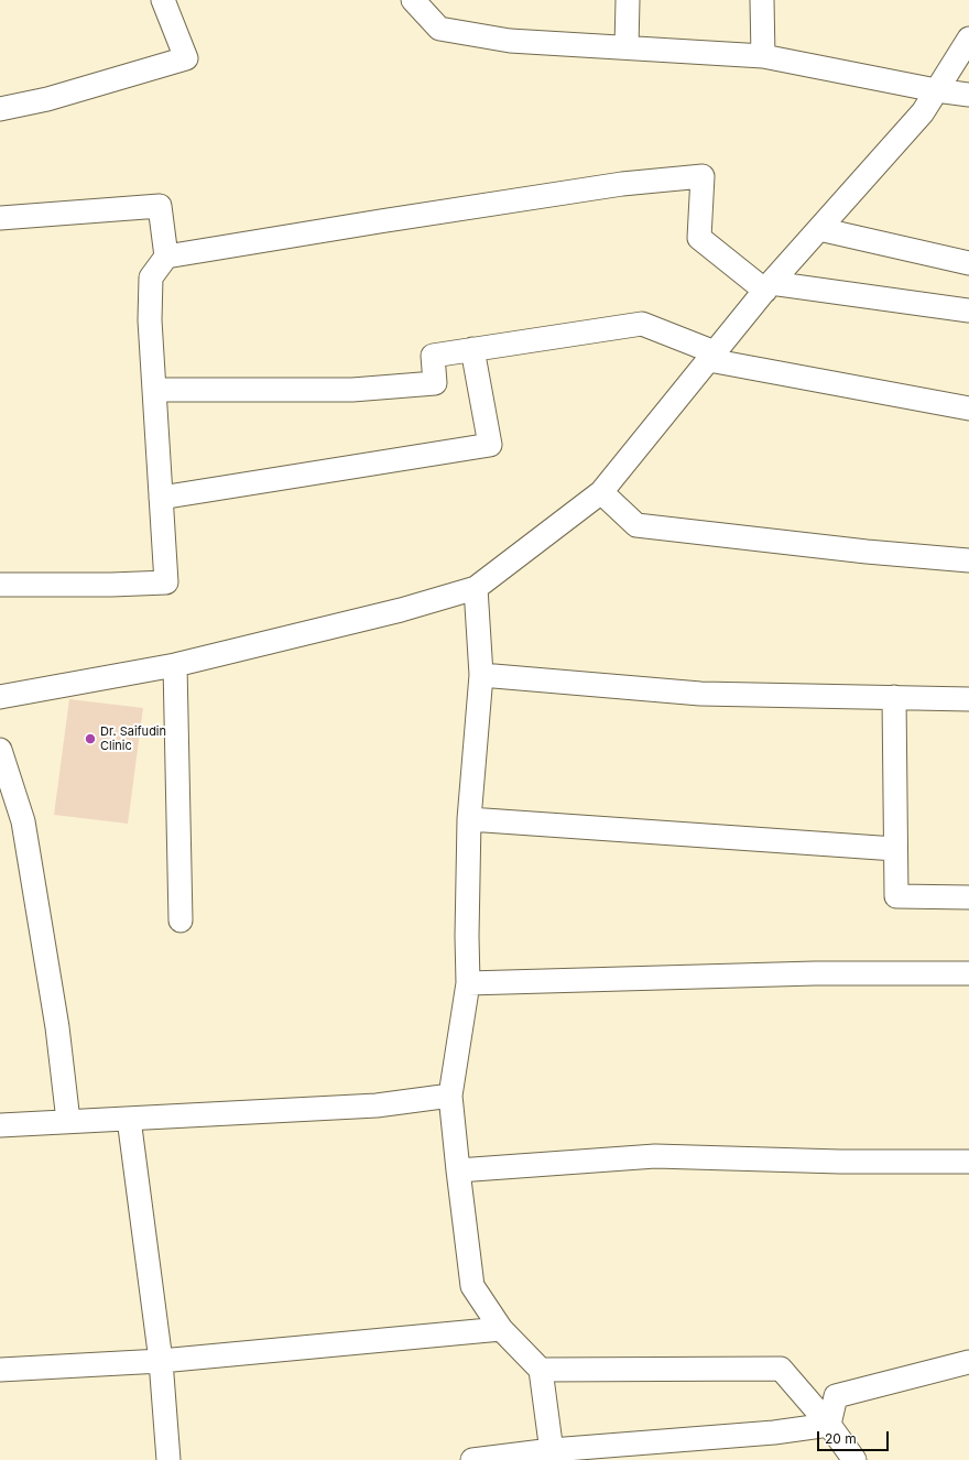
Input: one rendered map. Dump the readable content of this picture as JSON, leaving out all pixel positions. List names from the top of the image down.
{
  "places": ["Dr. Saifudin Clinic"],
  "scale_bar": "20 m"
}
